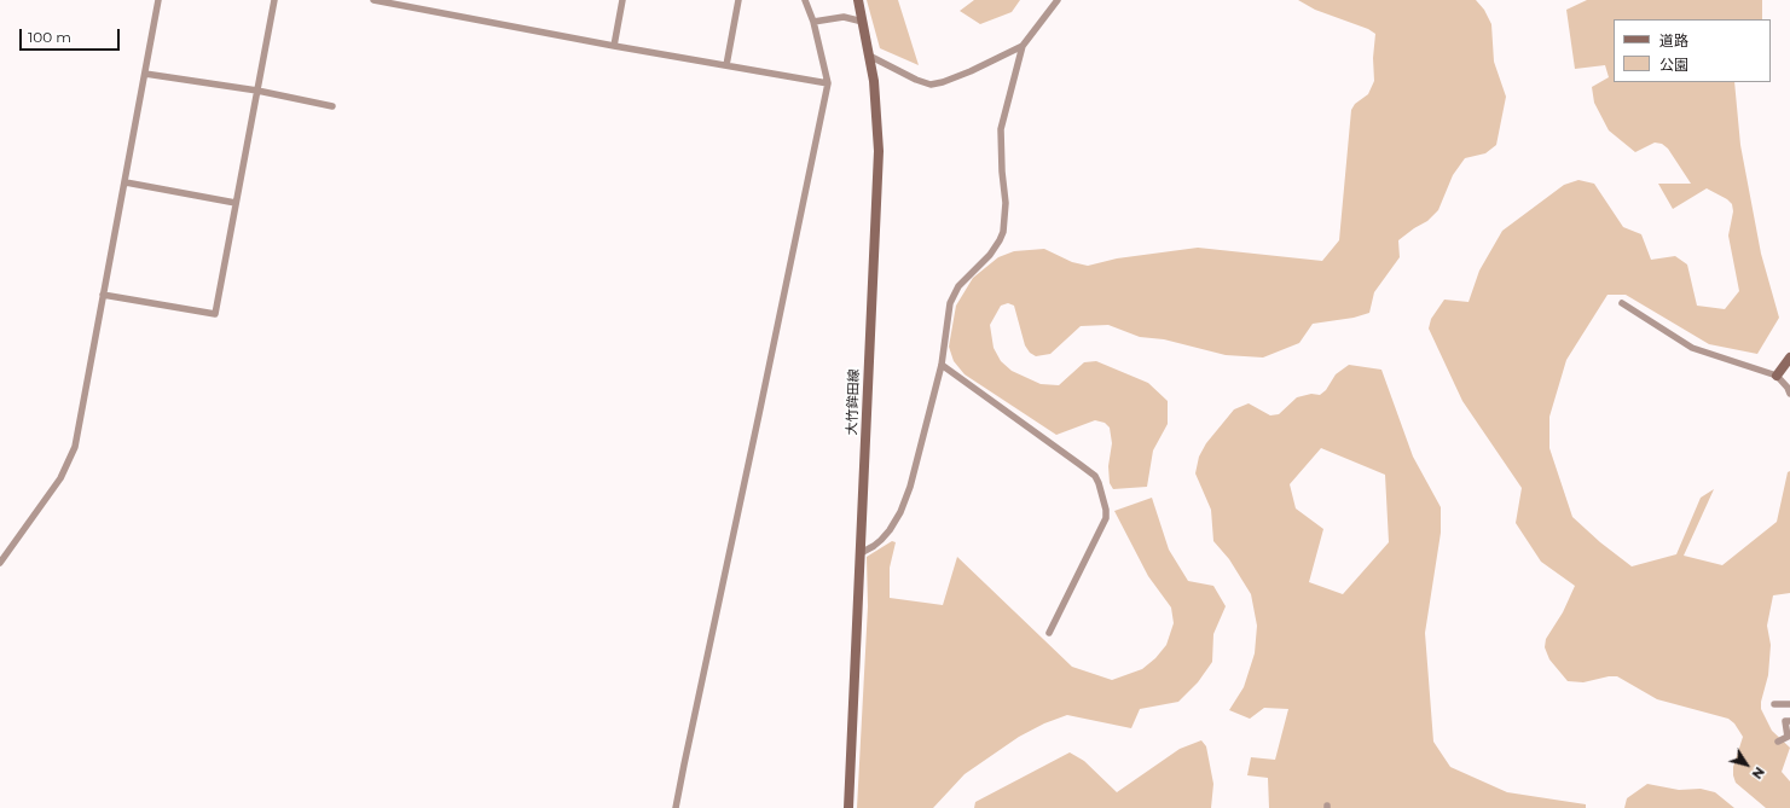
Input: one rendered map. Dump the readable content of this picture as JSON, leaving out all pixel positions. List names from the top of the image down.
{
  "streets": {
    "main road": ["大竹鉾田線"]
  },
  "legend": ["道路", "公園"],
  "scale_bar": "100 m",
  "north": "bottom right"
}
